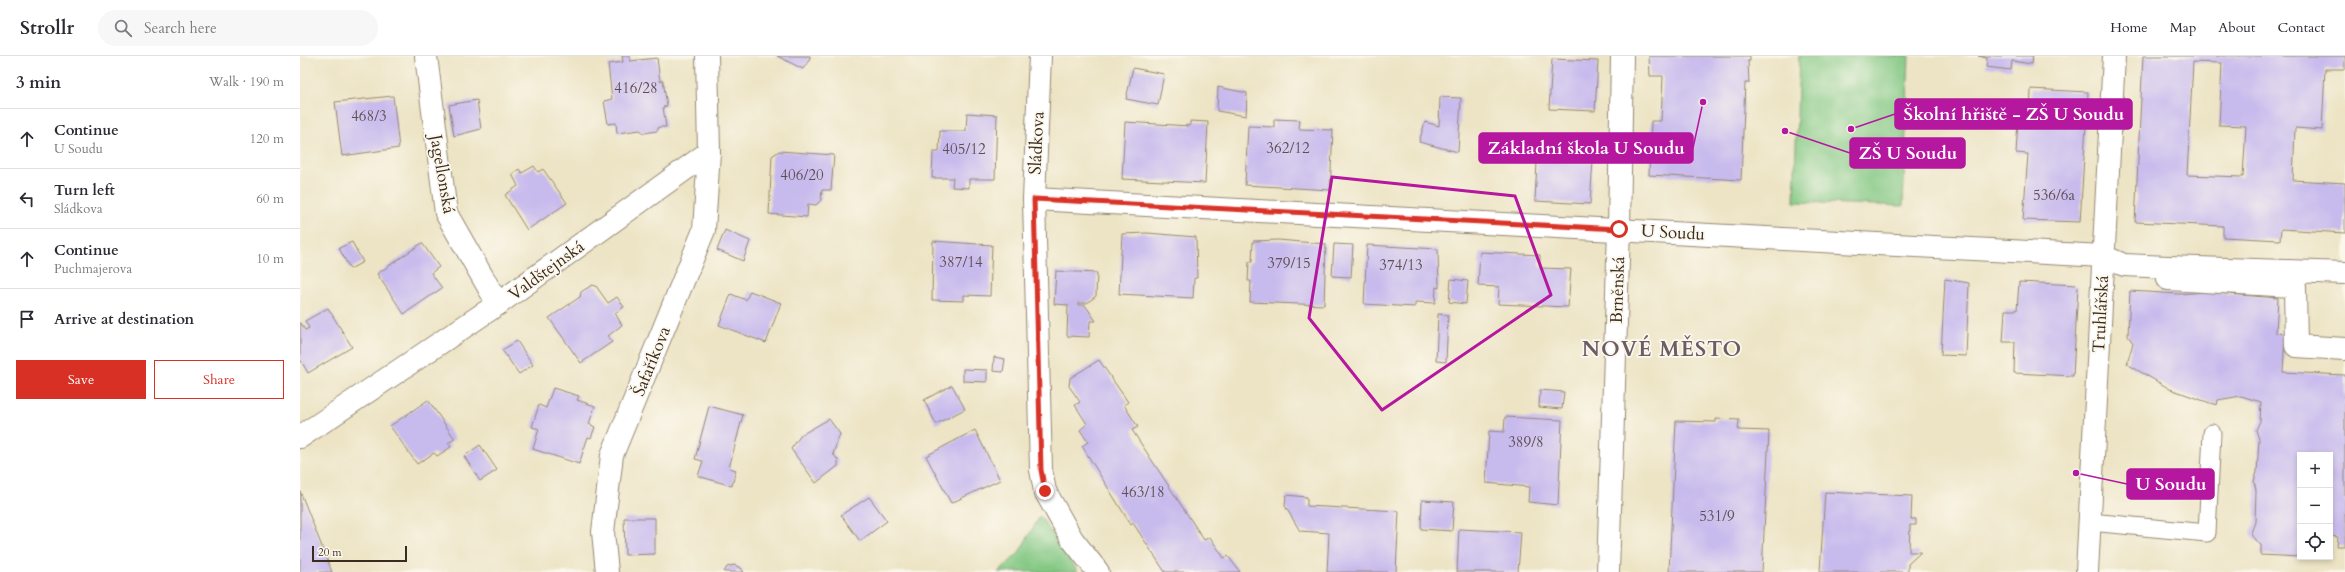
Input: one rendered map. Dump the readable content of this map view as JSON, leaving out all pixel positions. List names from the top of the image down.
{
  "streets": {
    "street": [
      "Sládkova",
      "Jagellonská",
      "U Soudu",
      "Valdštejnská",
      "Brněnská",
      "Truhlářská",
      "Šafaříkova"
    ]
  },
  "crossings": [
    ["Sládkova", "U Soudu"],
    ["Jagellonská", "Valdštejnská"],
    ["U Soudu", "Brněnská"],
    ["U Soudu", "Truhlářská"],
    ["Valdštejnská", "Šafaříkova"]
  ],
  "districts": ["NOVÉ MĚSTO"],
  "places": [
    "Základní škola U Soudu",
    "Školní hřiště - ZŠ U Soudu",
    "ZŠ U Soudu",
    "U Soudu"
  ],
  "house_numbers": [
    "416/28",
    "468/3",
    "362/12",
    "405/12",
    "406/20",
    "536/6a",
    "387/14",
    "379/15",
    "374/13",
    "389/8",
    "463/18",
    "531/9"
  ],
  "scale_bar": "20 m",
  "page": {
    "header": "Strollr",
    "search": "Search here",
    "nav": [
      "Home",
      "Map",
      "About",
      "Contact"
    ],
    "heading": ["3 min", "Walk · 190 m"],
    "list": [
      ["Continue", "U Soudu", "120 m"],
      ["Turn left", "Sládkova", "60 m"],
      ["Continue", "Puchmajerova", "10 m"],
      "Arrive at destination"
    ],
    "buttons": ["Save", "Share"],
    "map_buttons": ["+", "−"],
    "scale": "20 m"
  }
}
